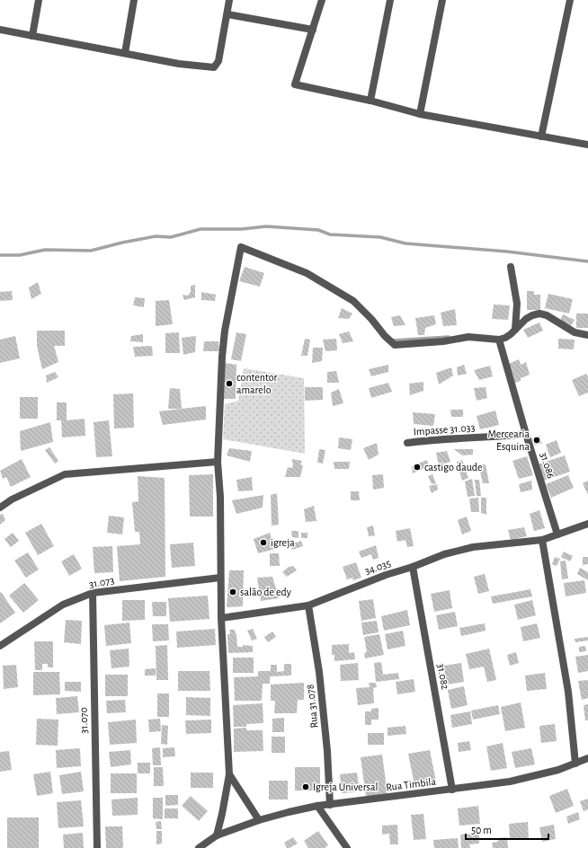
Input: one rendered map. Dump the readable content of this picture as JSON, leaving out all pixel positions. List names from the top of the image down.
{
  "streets": {
    "street": [
      "Impasse 31.033",
      "31.086",
      "34.035",
      "31.073",
      "31.082",
      "Rua 31.078",
      "31.070",
      "Rua Timbila"
    ]
  },
  "crossings": [
    ["Impasse 31.033", "31.086"],
    ["31.086", "34.035"],
    ["34.035", "31.082"],
    ["34.035", "Rua 31.078"],
    ["31.073", "31.070"],
    ["31.082", "Rua Timbila"],
    ["Rua 31.078", "Rua Timbila"]
  ],
  "places": [
    "contentor amarelo",
    "Mercearia Esquina",
    "castigo daude",
    "igreja",
    "salão de edy",
    "Igreja Universal"
  ],
  "scale_bar": "50 m"
}
